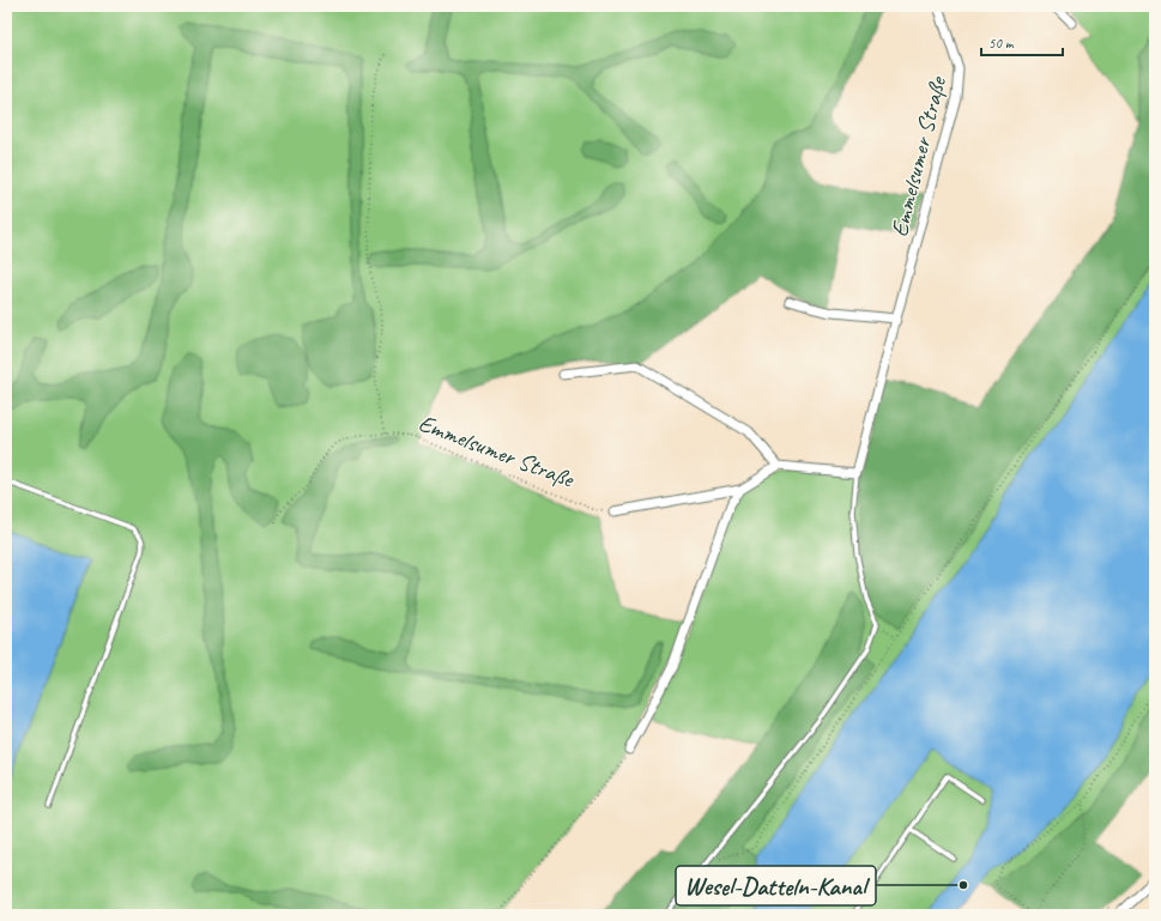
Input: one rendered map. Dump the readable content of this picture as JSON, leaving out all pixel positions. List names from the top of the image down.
{
  "streets": {
    "street": ["Emmelsumer Straße"]
  },
  "places": ["Wesel-Datteln-Kanal"],
  "scale_bar": "50 m"
}
